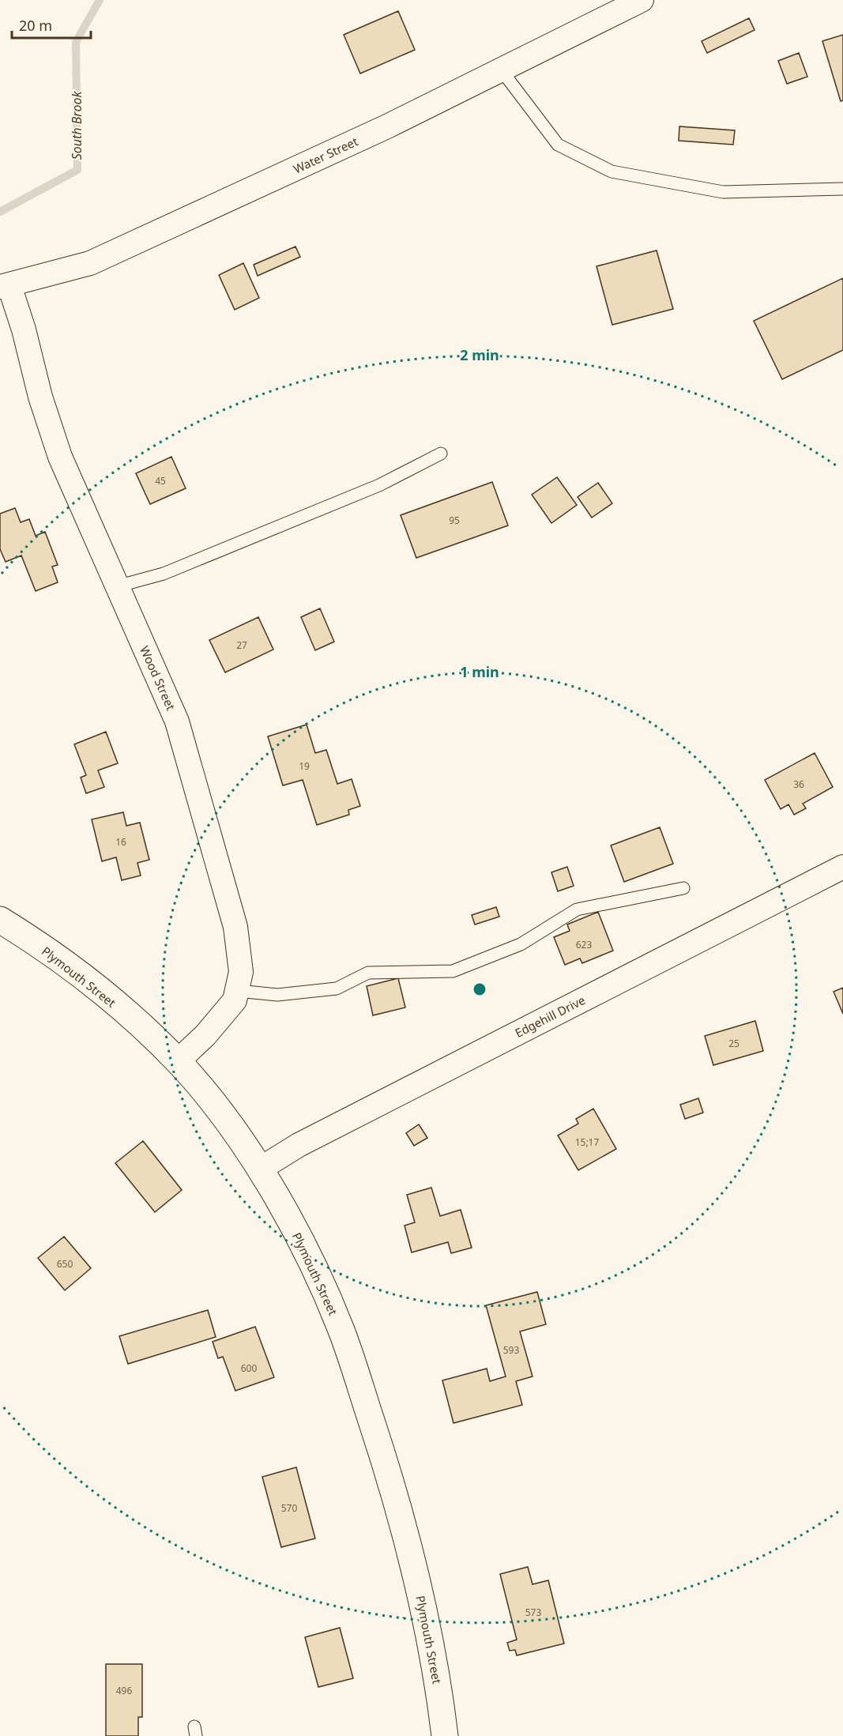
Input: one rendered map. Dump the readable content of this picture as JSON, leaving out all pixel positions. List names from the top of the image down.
{
  "streets": {
    "main road": ["Plymouth Street"],
    "street": ["Water Street", "Wood Street", "Edgehill Drive"]
  },
  "crossings": [
    ["Water Street", "Wood Street"],
    ["Wood Street", "Plymouth Street"],
    ["Plymouth Street", "Edgehill Drive"]
  ],
  "water": ["South Brook"],
  "house_numbers": [
    "45",
    "95",
    "27",
    "19",
    "36",
    "16",
    "623",
    "25",
    "15;17",
    "650",
    "593",
    "600",
    "570",
    "573",
    "496"
  ],
  "scale_bar": "20 m",
  "rings": ["2 min", "1 min"]
}
